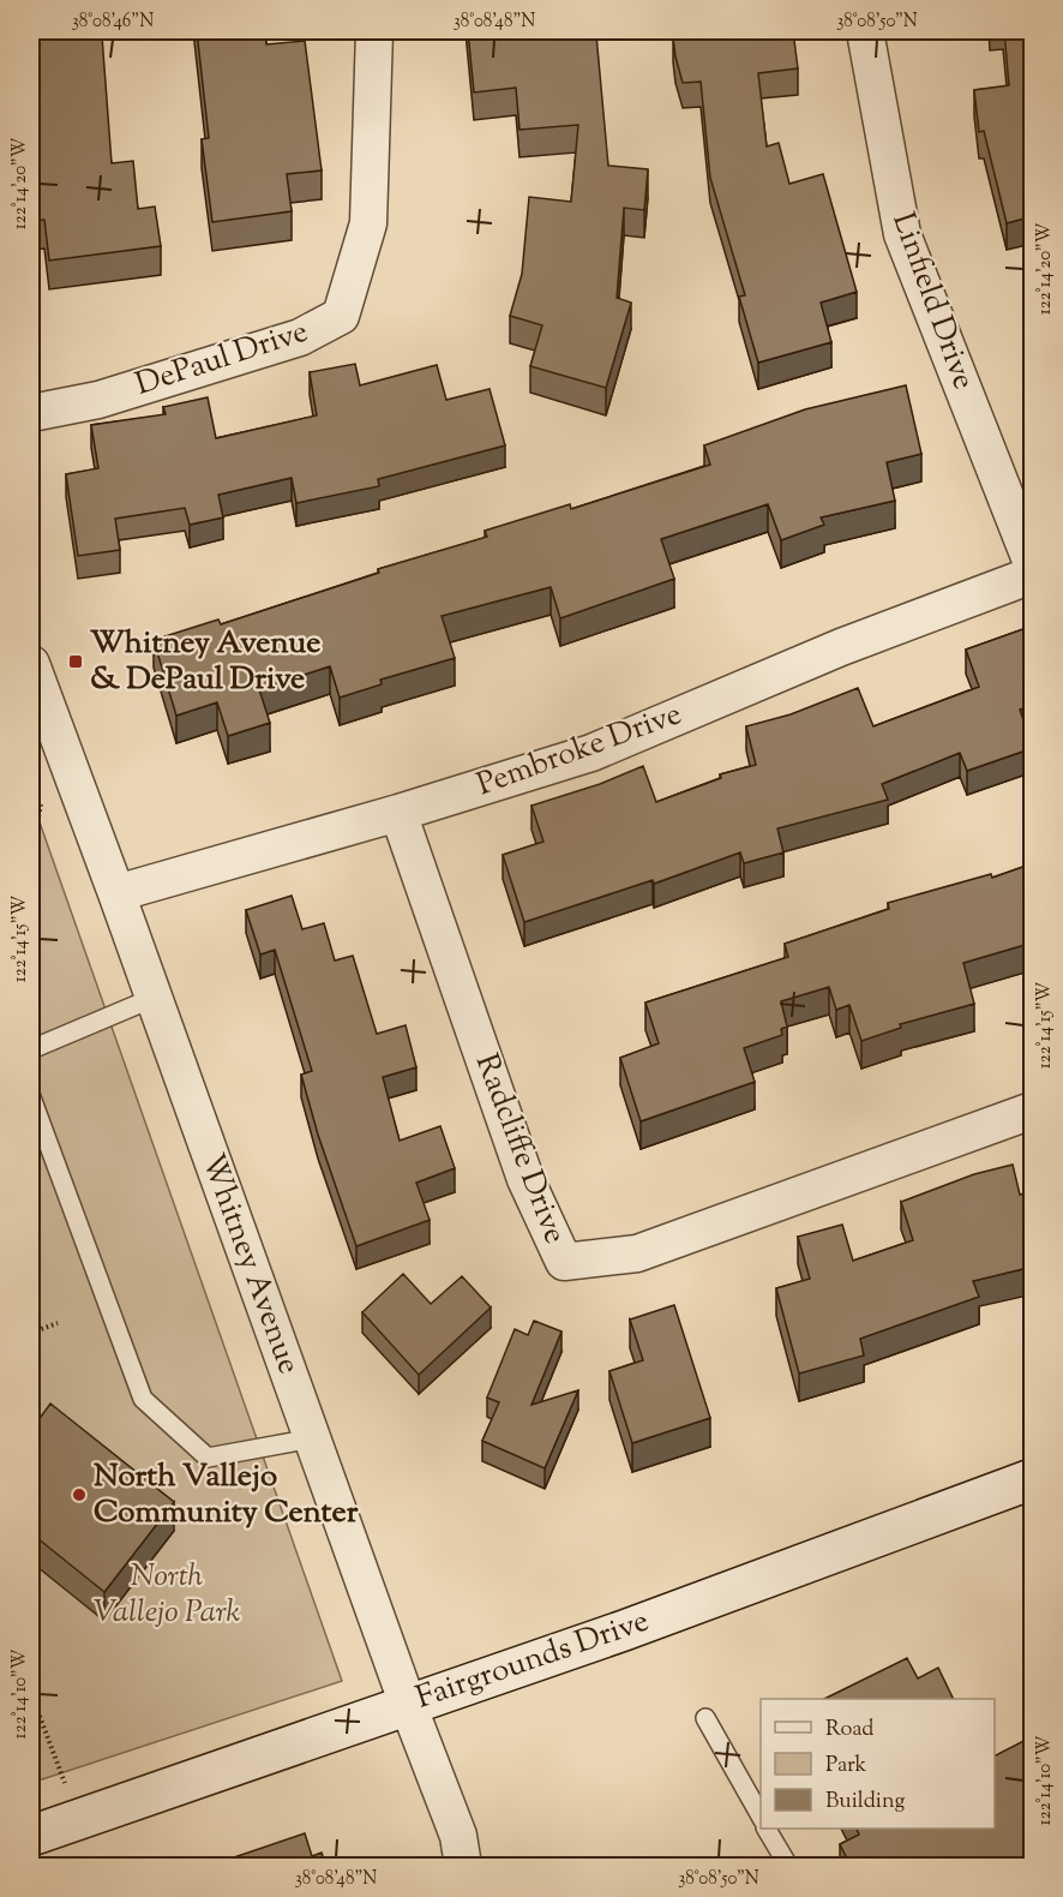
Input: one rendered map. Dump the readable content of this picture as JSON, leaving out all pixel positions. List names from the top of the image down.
{
  "streets": {
    "main road": ["Fairgrounds Drive"],
    "street": [
      "Linfield Drive",
      "DePaul Drive",
      "Pembroke Drive",
      "Radcliffe Drive",
      "Whitney Avenue"
    ]
  },
  "crossings": [
    ["Pembroke Drive", "Radcliffe Drive"],
    ["Pembroke Drive", "Whitney Avenue"],
    ["Whitney Avenue", "Fairgrounds Drive"]
  ],
  "parks": ["North Vallejo Park"],
  "places": {
    "transit": ["Whitney Avenue & DePaul Drive"],
    "other": ["North Vallejo Community Center"]
  },
  "legend": ["Road", "Park", "Building"],
  "coordinates": [
    "38°08'46\"N",
    "38°08'48\"N",
    "38°08'50\"N",
    "122°14'20\"W",
    "122°14'15\"W",
    "122°14'10\"W"
  ]
}
